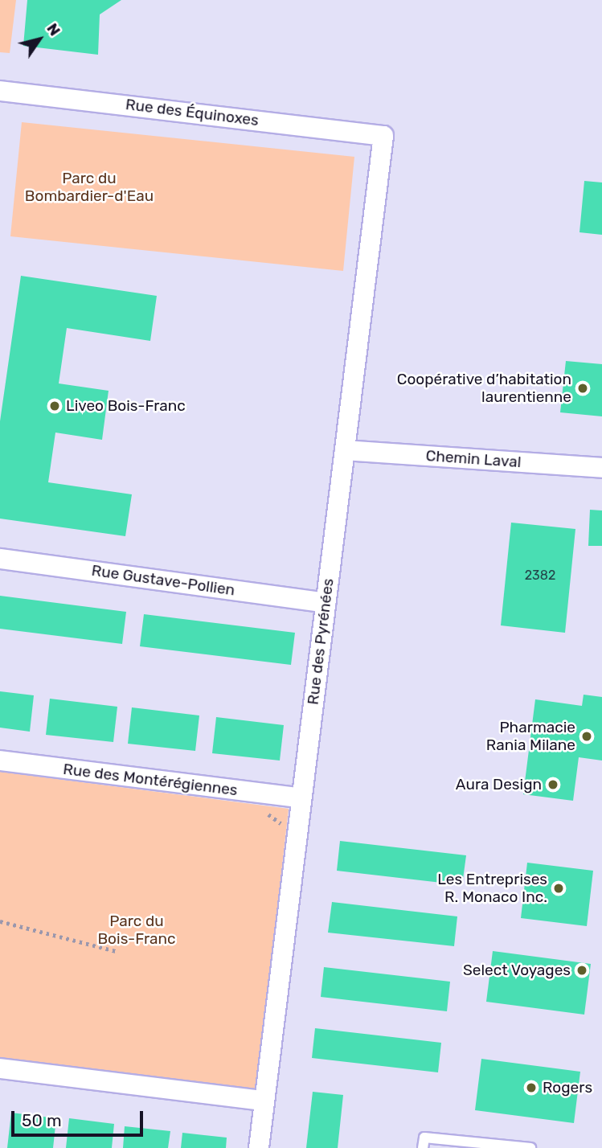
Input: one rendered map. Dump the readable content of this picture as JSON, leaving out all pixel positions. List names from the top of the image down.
{
  "streets": {
    "street": [
      "Rue des Équinoxes",
      "Chemin Laval",
      "Rue Gustave-Pollien",
      "Rue des Pyrénées",
      "Rue des Montérégiennes"
    ]
  },
  "crossings": [
    ["Rue des Équinoxes", "Rue des Pyrénées"],
    ["Chemin Laval", "Rue des Pyrénées"],
    ["Rue Gustave-Pollien", "Rue des Pyrénées"],
    ["Rue des Pyrénées", "Rue des Montérégiennes"]
  ],
  "parks": ["Parc du Bombardier-d'Eau", "Parc du Bois-Franc"],
  "places": [
    "Coopérative d’habitation laurentienne",
    "Liveo Bois-Franc",
    "Pharmacie Rania Milane",
    "Aura Design",
    "Les Entreprises R. Monaco Inc.",
    "Select Voyages",
    "Rogers"
  ],
  "house_numbers": ["2382"],
  "scale_bar": "50 m",
  "north": "top right"
}
